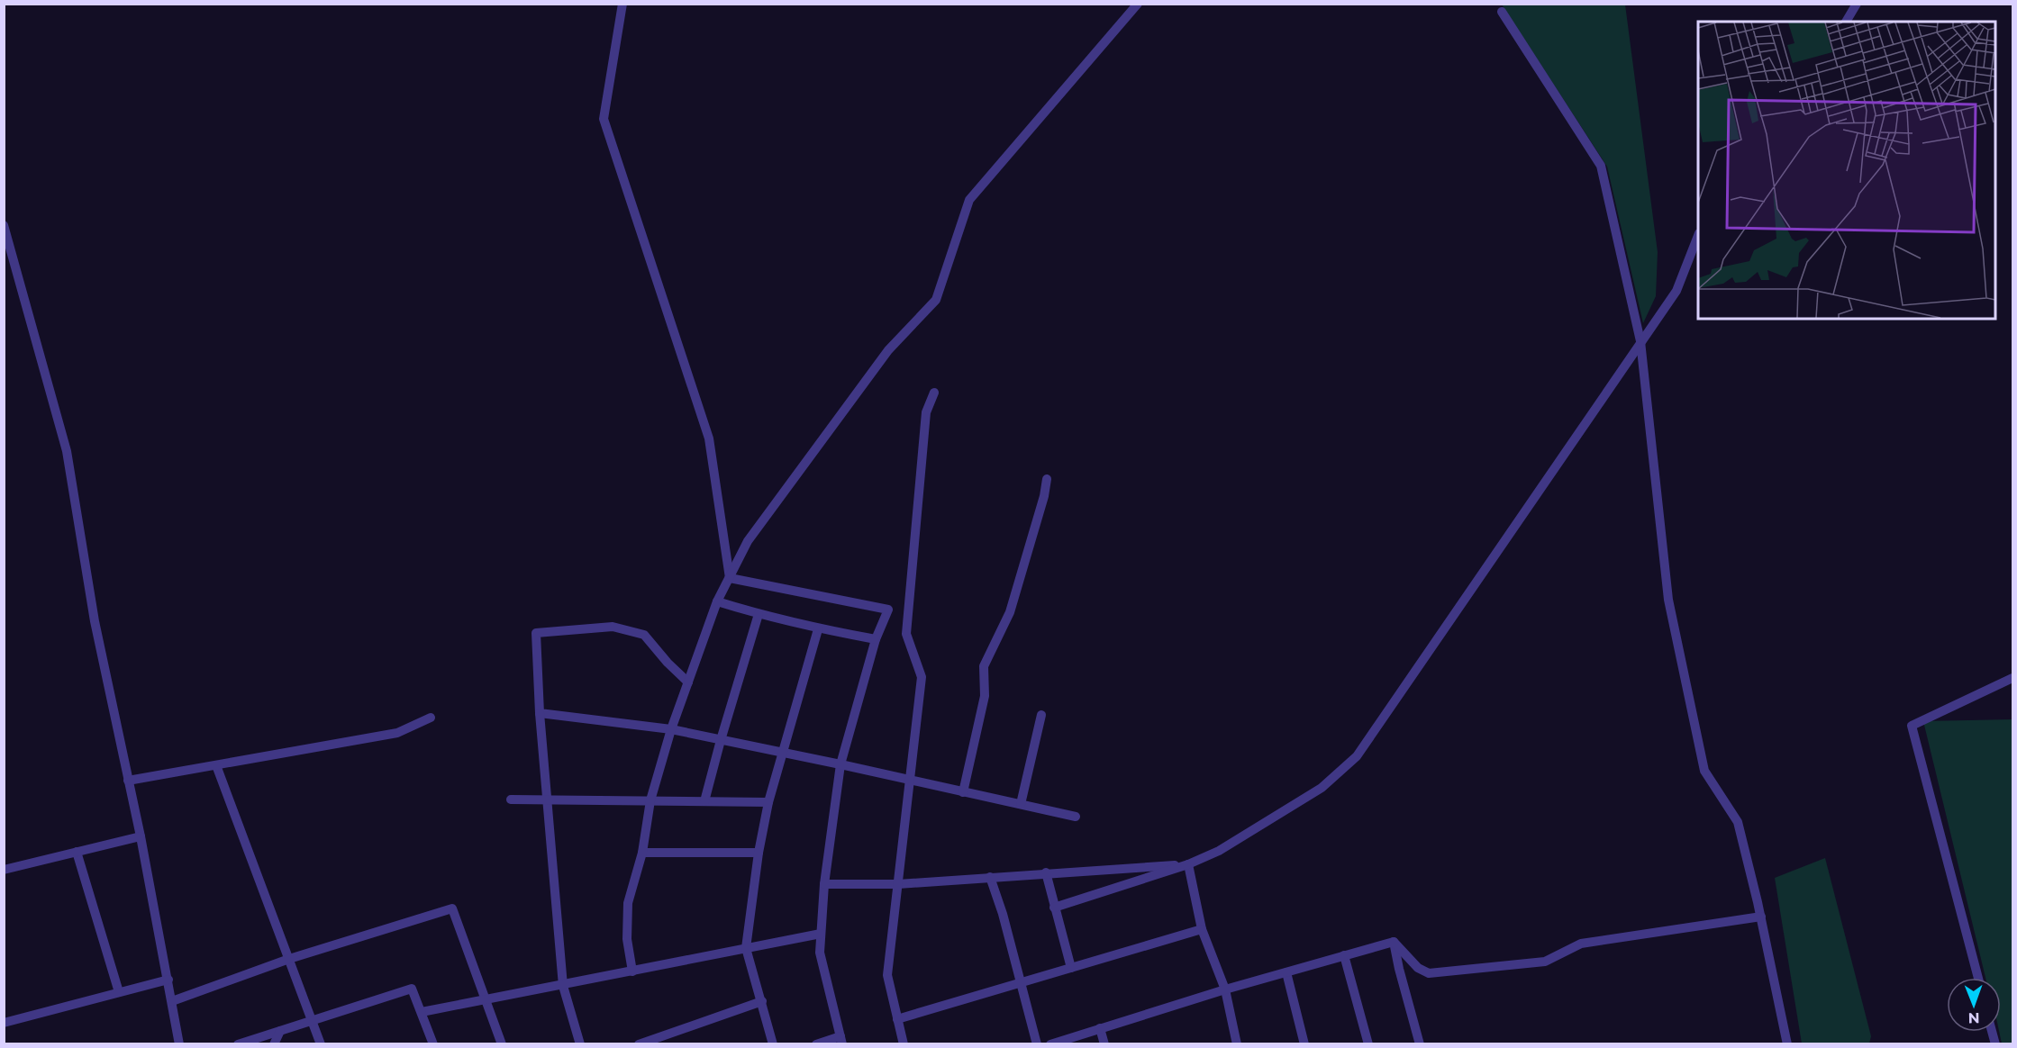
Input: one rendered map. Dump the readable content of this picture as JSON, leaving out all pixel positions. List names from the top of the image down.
{
  "north": "bottom"
}
